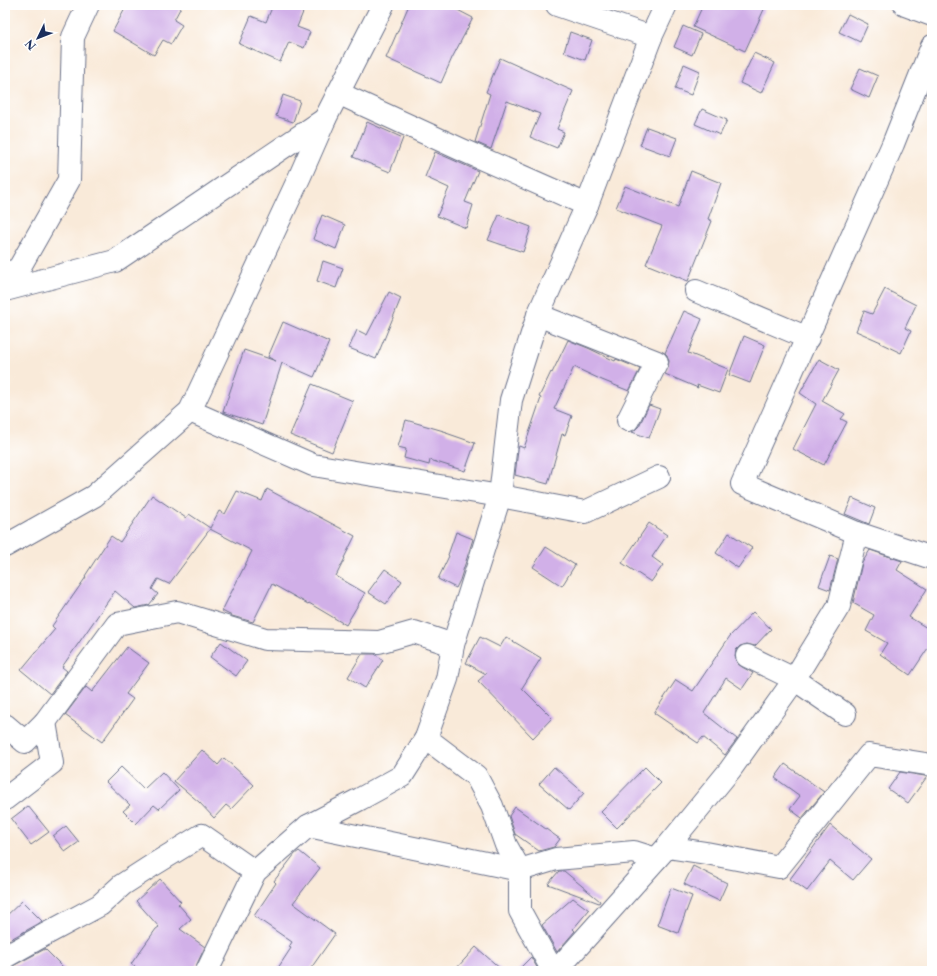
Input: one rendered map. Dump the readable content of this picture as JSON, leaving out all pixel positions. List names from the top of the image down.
{
  "north": "bottom left"
}
